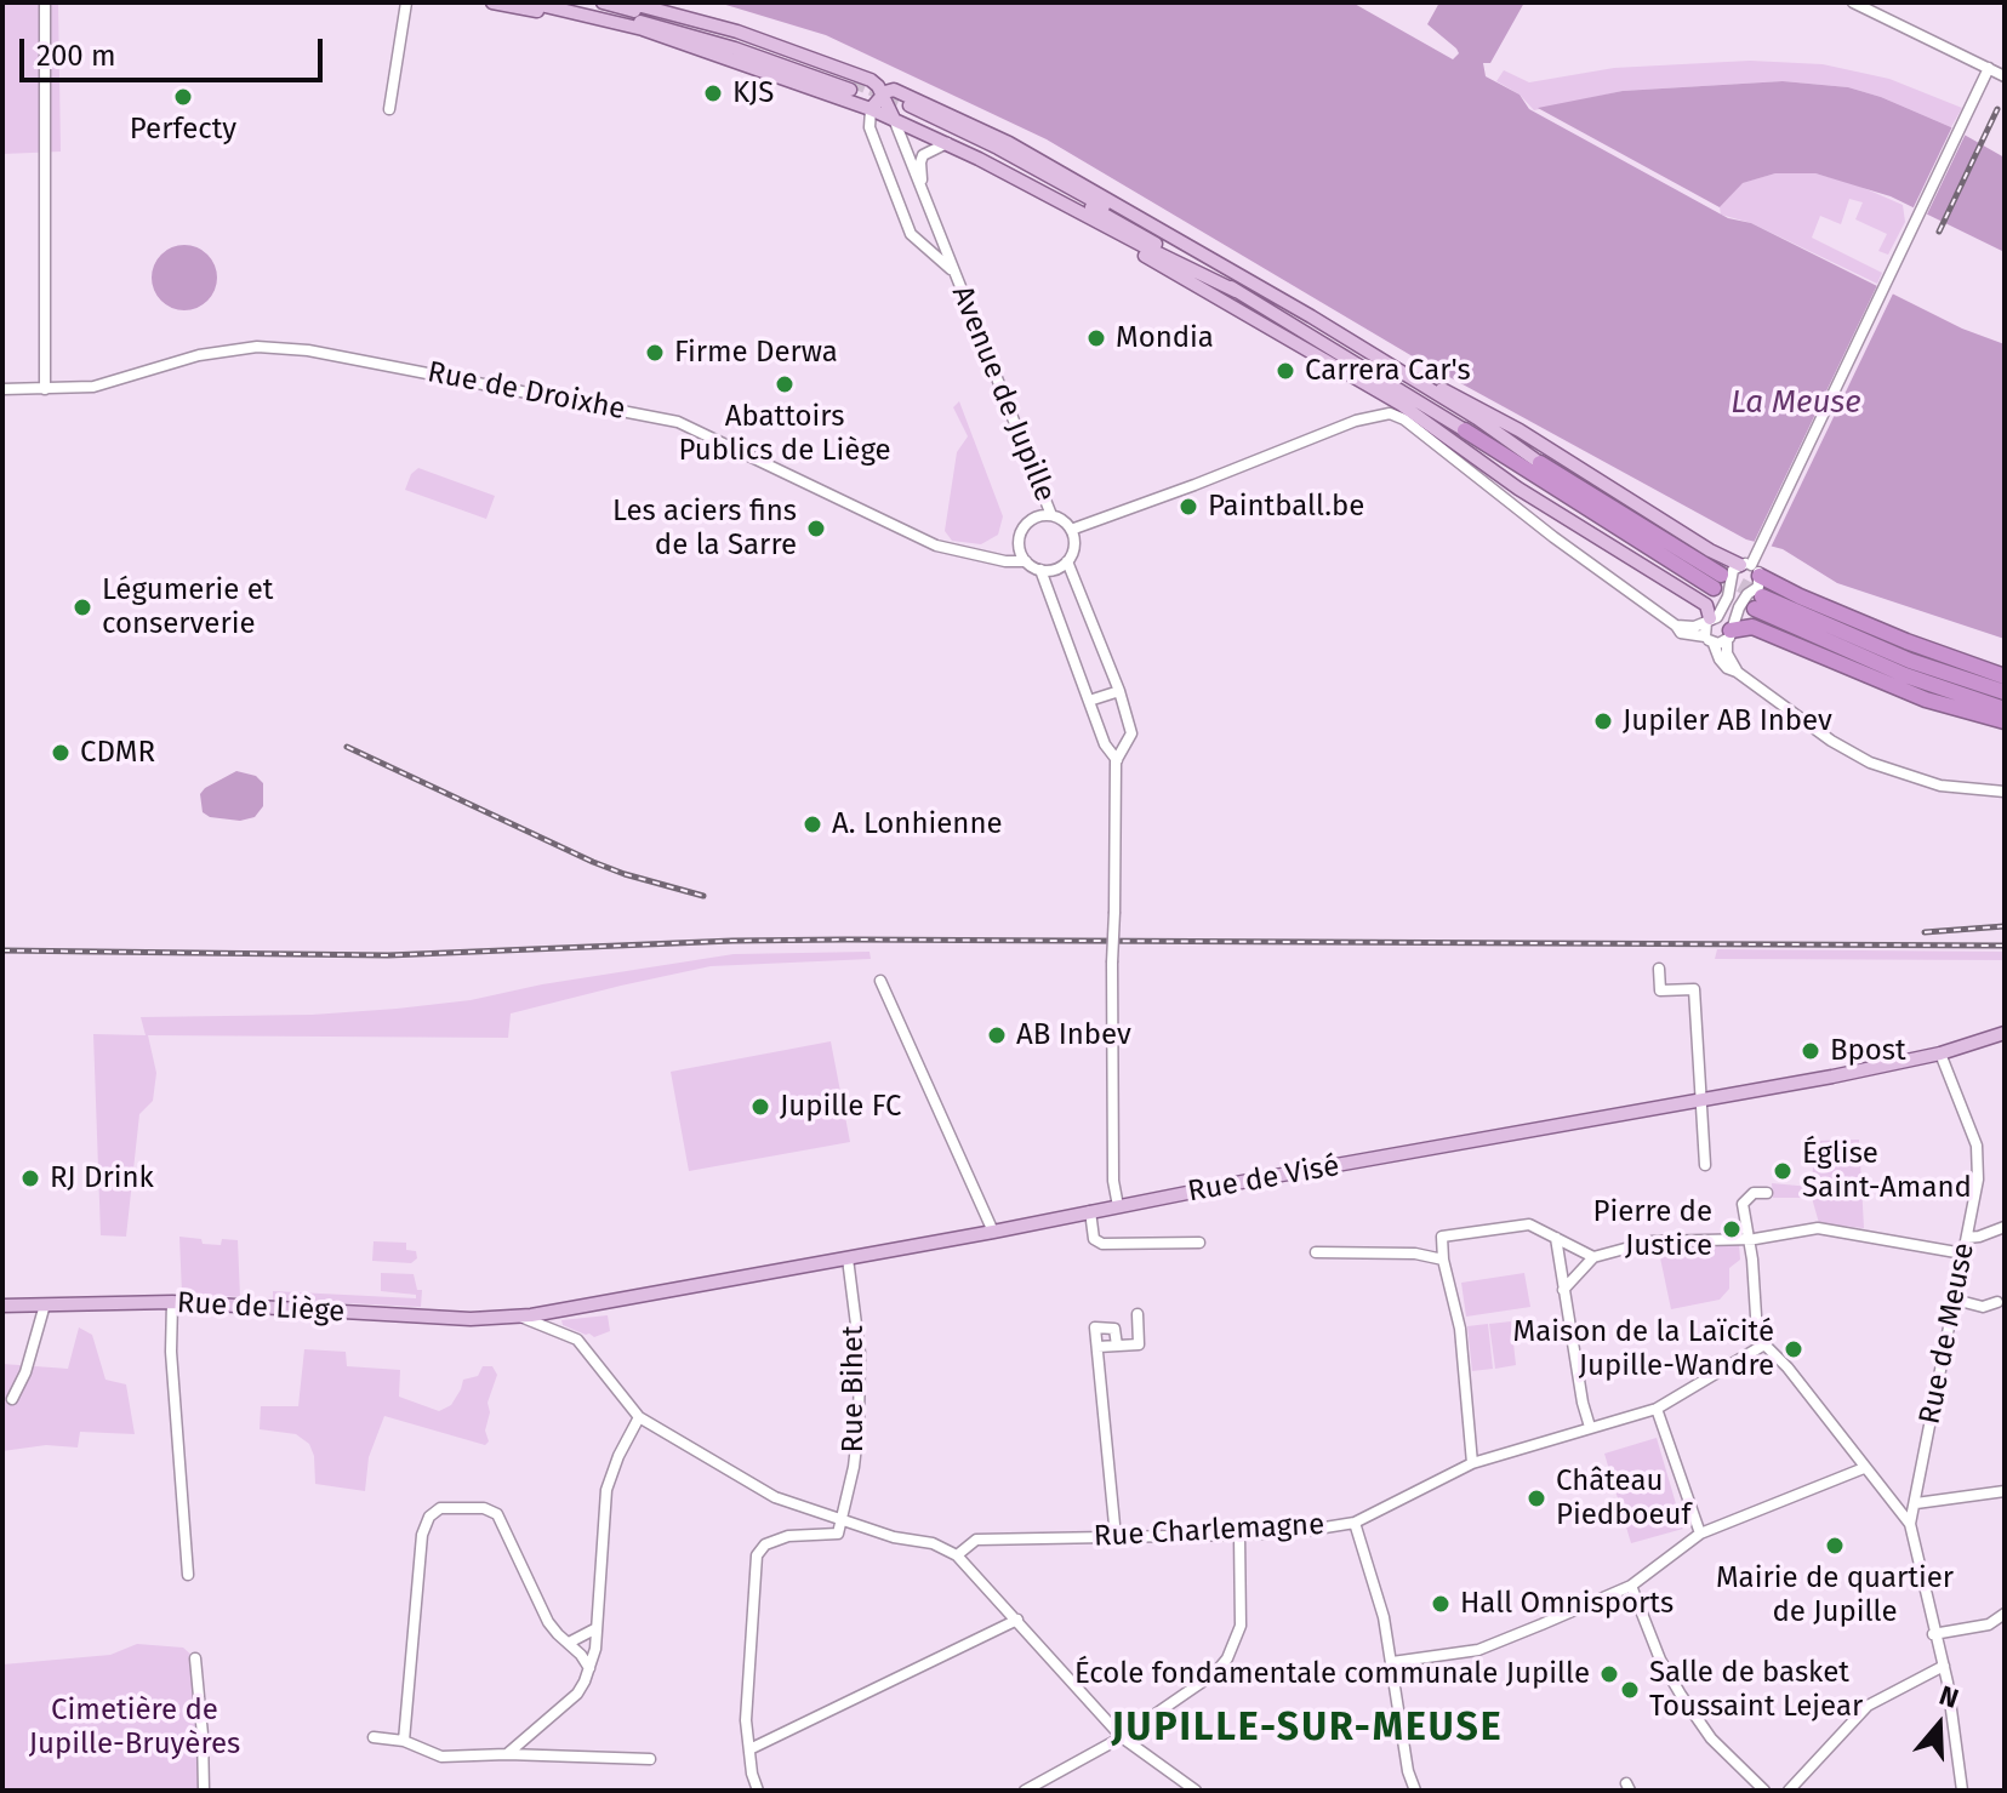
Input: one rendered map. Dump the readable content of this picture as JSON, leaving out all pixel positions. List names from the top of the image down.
{
  "streets": {
    "main road": ["Rue de Visé", "Rue de Liège"],
    "street": [
      "Rue de Droixhe",
      "Avenue de Jupille",
      "Rue de Meuse",
      "Rue Bihet",
      "Rue Charlemagne"
    ]
  },
  "crossings": [
    ["Rue de Droixhe", "Avenue de Jupille"],
    ["Rue de Visé", "Rue de Liège"],
    ["Rue de Visé", "Rue de Meuse"],
    ["Rue de Visé", "Rue Bihet"]
  ],
  "districts": ["JUPILLE-SUR-MEUSE"],
  "water": ["La Meuse"],
  "parks": ["Cimetière de Jupille-Bruyères"],
  "places": [
    "KJS",
    "Perfecty",
    "Mondia",
    "Firme Derwa",
    "Carrera Car's",
    "Abattoirs Publics de Liège",
    "Paintball.be",
    "Les aciers fins de la Sarre",
    "Légumerie et conserverie",
    "Jupiler AB Inbev",
    "CDMR",
    "A. Lonhienne",
    "AB Inbev",
    "Bpost",
    "Jupille FC",
    "Église Saint-Amand",
    "RJ Drink",
    "Pierre de Justice",
    "Maison de la Laïcité Jupille-Wandre",
    "Château Piedboeuf",
    "Mairie de quartier de Jupille",
    "Hall Omnisports",
    "École fondamentale communale Jupille",
    "Salle de basket Toussaint Lejear"
  ],
  "scale_bar": "200 m",
  "north": "top"
}
